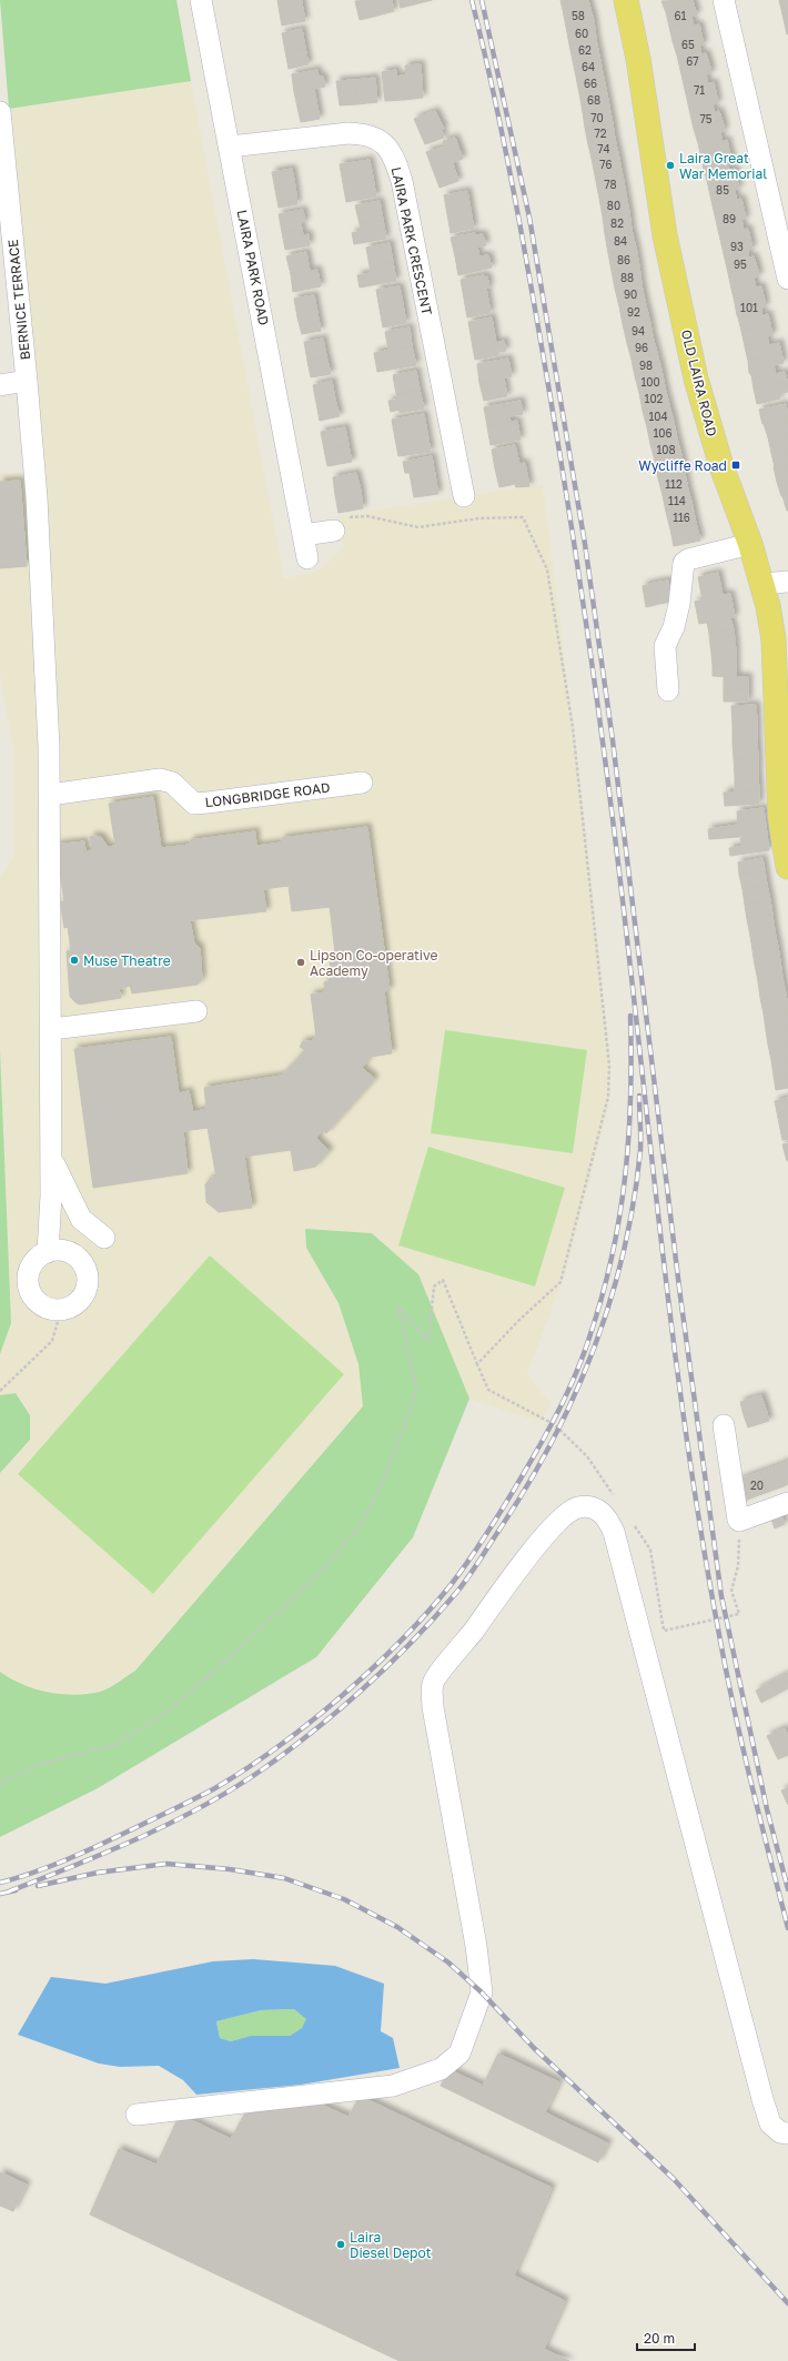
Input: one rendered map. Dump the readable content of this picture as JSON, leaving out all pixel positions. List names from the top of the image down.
{
  "streets": {
    "main road": ["OLD LAIRA ROAD"],
    "street": [
      "LAIRA PARK CRESCENT",
      "LAIRA PARK ROAD",
      "BERNICE TERRACE",
      "LONGBRIDGE ROAD"
    ]
  },
  "crossings": [
    ["LAIRA PARK CRESCENT", "LAIRA PARK ROAD"],
    ["BERNICE TERRACE", "LONGBRIDGE ROAD"]
  ],
  "places": {
    "other": [
      "Laira Great War Memorial",
      "Muse Theatre",
      "Lipson Co-operative Academy",
      "Laira Diesel Depot"
    ],
    "transit": ["Wycliffe Road"]
  },
  "house_numbers": [
    "58",
    "61",
    "60",
    "65",
    "62",
    "67",
    "64",
    "66",
    "71",
    "68",
    "70",
    "75",
    "72",
    "74",
    "76",
    "78",
    "85",
    "80",
    "89",
    "82",
    "84",
    "93",
    "86",
    "95",
    "88",
    "90",
    "101",
    "92",
    "94",
    "96",
    "98",
    "100",
    "102",
    "104",
    "106",
    "108",
    "112",
    "114",
    "116",
    "20"
  ],
  "scale_bar": "20 m"
}
